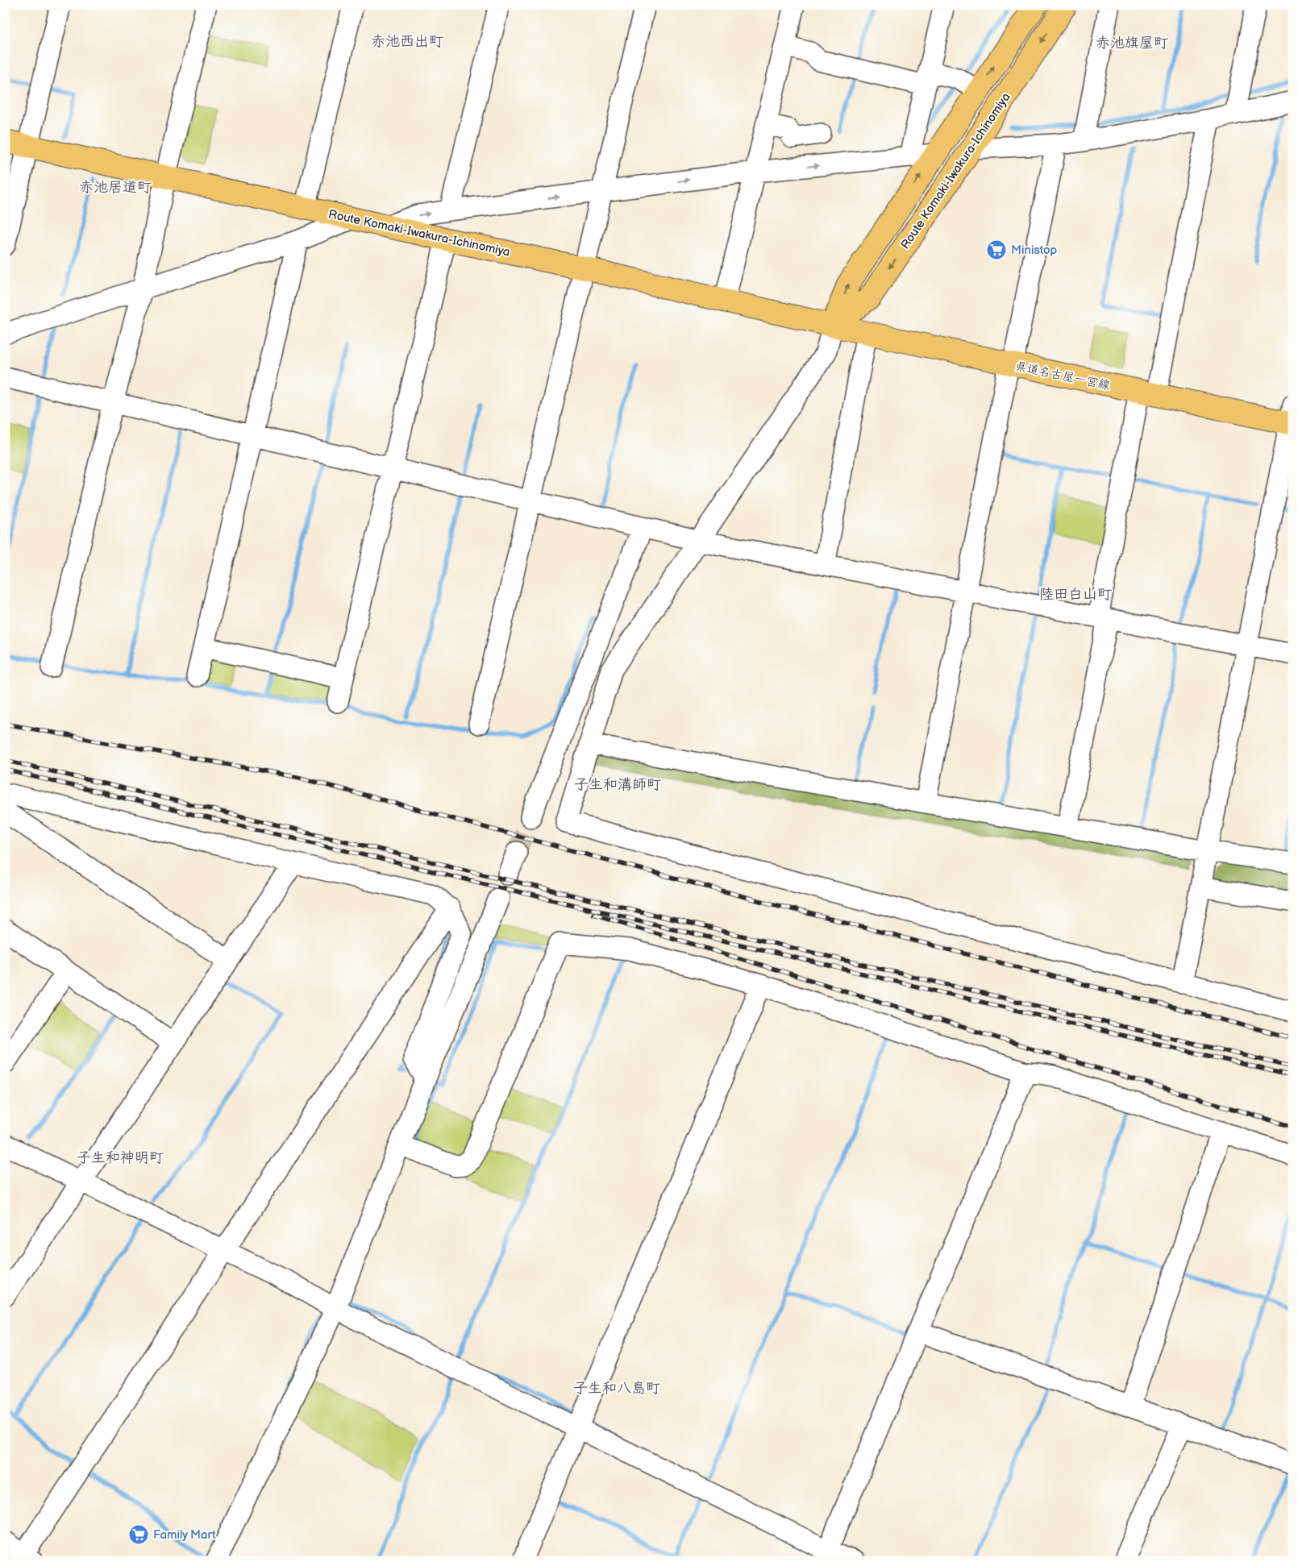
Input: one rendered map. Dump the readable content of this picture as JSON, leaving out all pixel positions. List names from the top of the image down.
{
  "streets": {
    "main road": ["Route Komaki-Iwakura-Ichinomiya", "県道名古屋一宮線"]
  },
  "crossings": [
    ["Route Komaki-Iwakura-Ichinomiya", "県道名古屋一宮線"]
  ],
  "districts": [
    "赤池西出町",
    "赤池旗屋町",
    "赤池居道町",
    "陸田白山町",
    "子生和溝師町",
    "子生和神明町",
    "子生和八島町"
  ],
  "places": {
    "supermarket": ["Ministop", "Family Mart"]
  }
}
